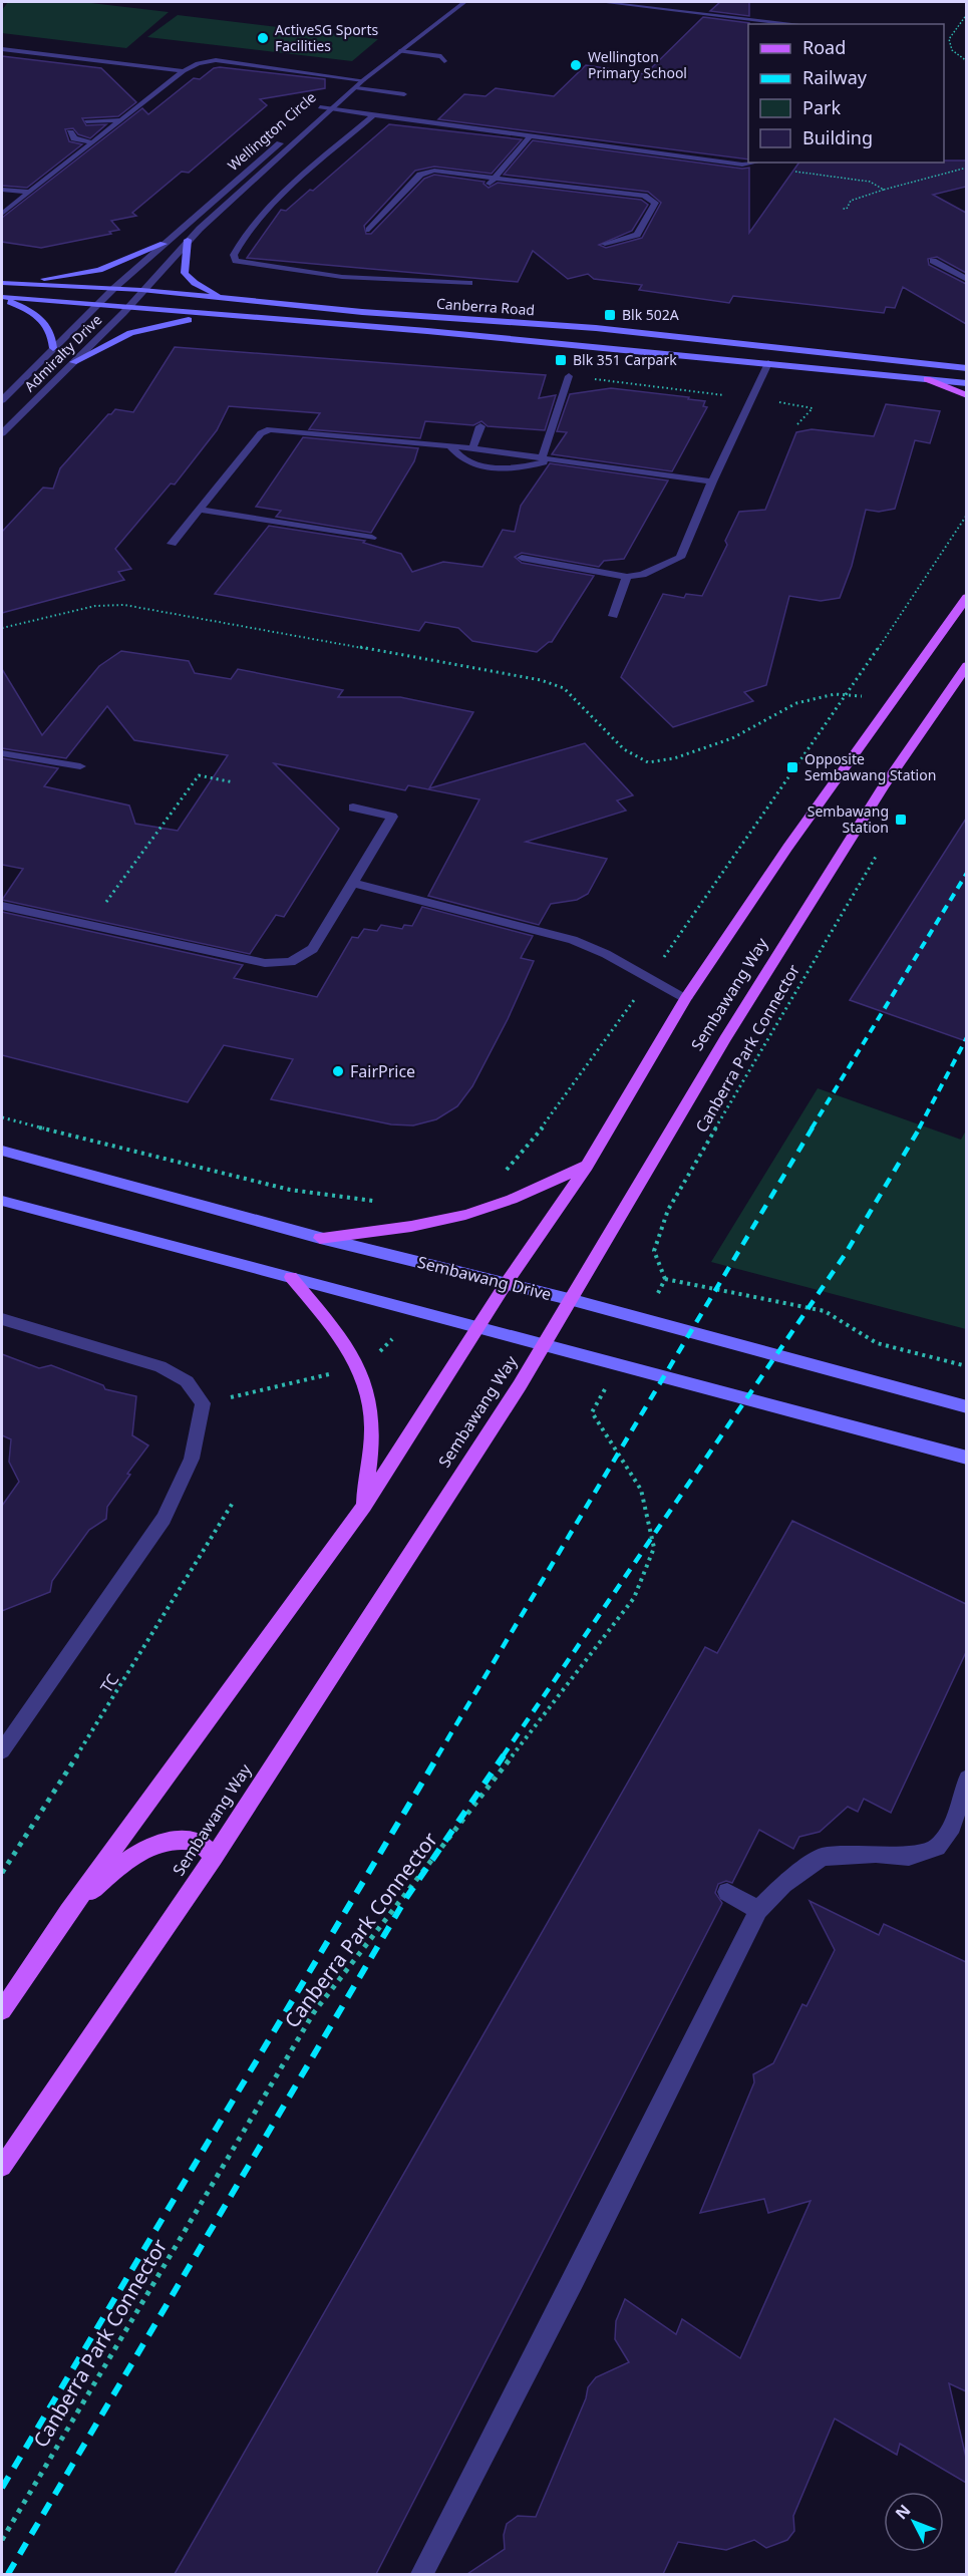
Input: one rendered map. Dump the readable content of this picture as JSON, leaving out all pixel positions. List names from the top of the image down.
{
  "streets": {
    "main road": ["Canberra Road", "Sembawang Way", "Sembawang Drive"],
    "street": ["Wellington Circle", "Admiralty Drive"],
    "path": ["Canberra Park Connector", "TC"]
  },
  "crossings": [
    ["Wellington Circle", "Canberra Road"],
    ["Wellington Circle", "Admiralty Drive"],
    ["Canberra Road", "Admiralty Drive"],
    ["Sembawang Way", "Sembawang Drive"]
  ],
  "places": {
    "other": ["ActiveSG Sports Facilities", "Wellington Primary School", "FairPrice"],
    "transit": [
      "Blk 502A",
      "Blk 351 Carpark",
      "Opposite Sembawang Station",
      "Sembawang Station"
    ]
  },
  "legend": [
    "Road",
    "Railway",
    "Park",
    "Building"
  ],
  "north": "top left"
}
